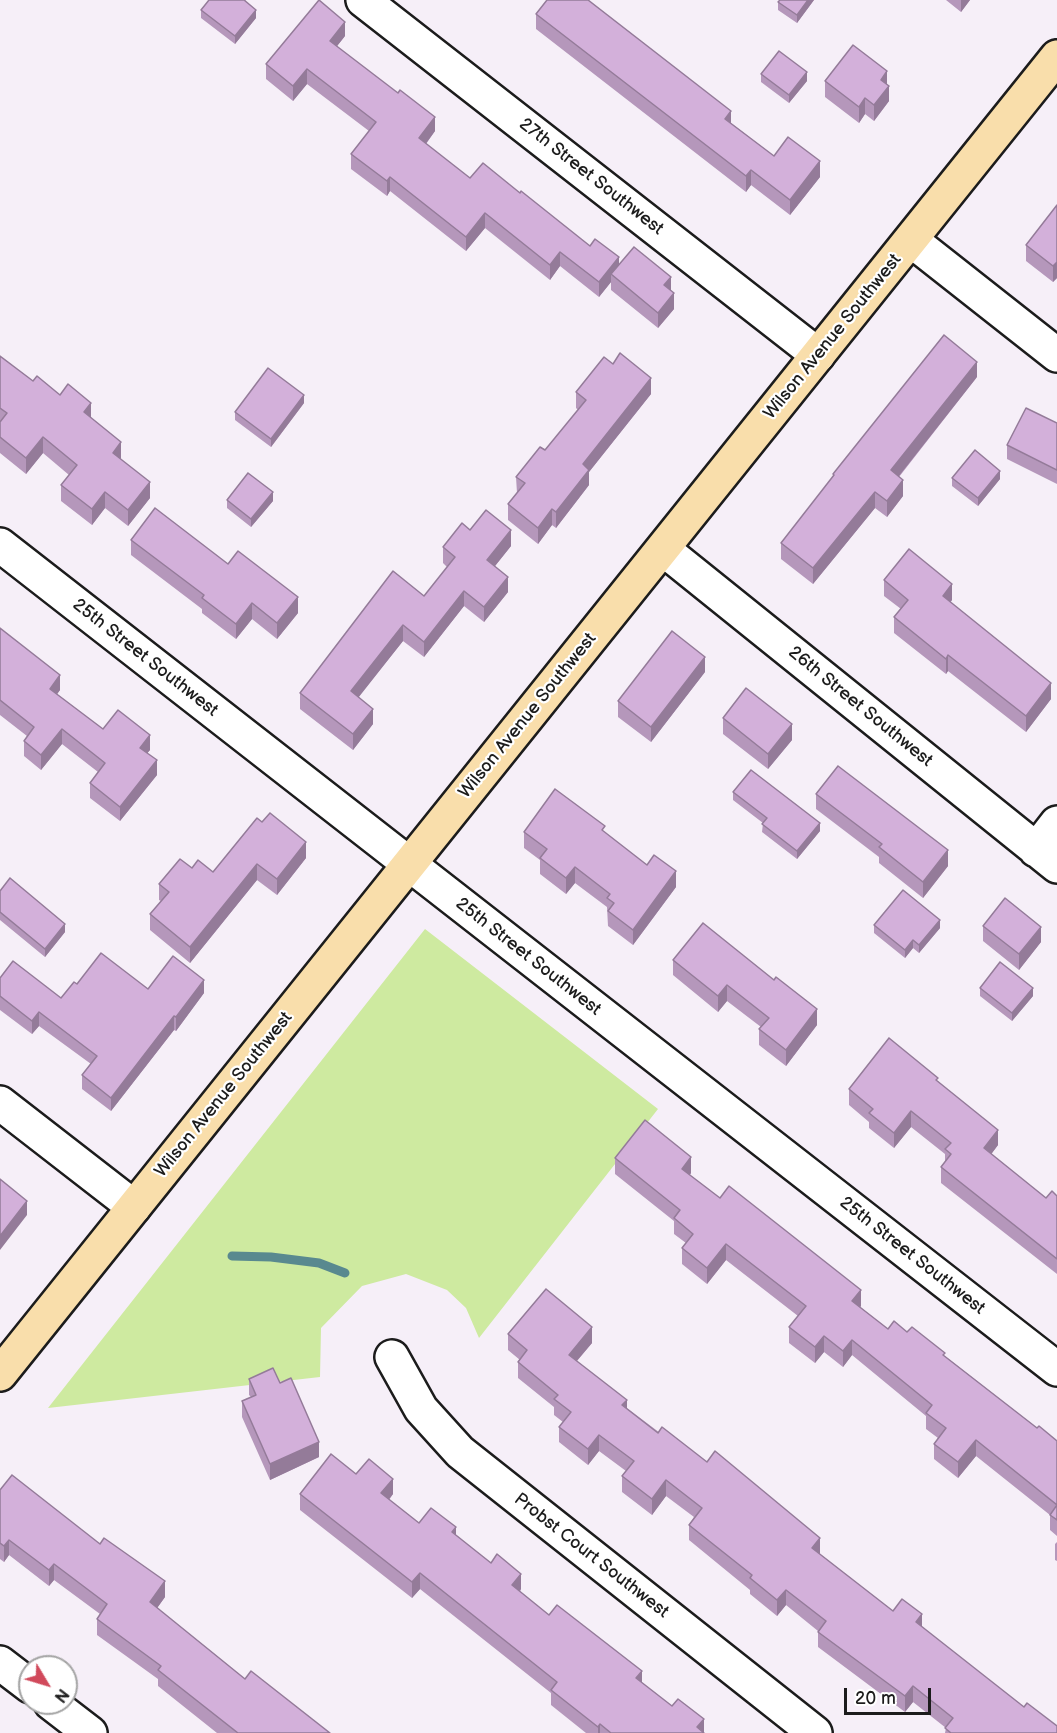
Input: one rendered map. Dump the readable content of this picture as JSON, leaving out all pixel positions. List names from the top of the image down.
{
  "streets": {
    "main road": ["Wilson Avenue Southwest"],
    "street": [
      "27th Street Southwest",
      "25th Street Southwest",
      "26th Street Southwest",
      "Probst Court Southwest"
    ]
  },
  "crossings": [
    ["27th Street Southwest", "Wilson Avenue Southwest"],
    ["Wilson Avenue Southwest", "25th Street Southwest"],
    ["Wilson Avenue Southwest", "26th Street Southwest"]
  ],
  "scale_bar": "20 m",
  "north": "bottom right"
}
